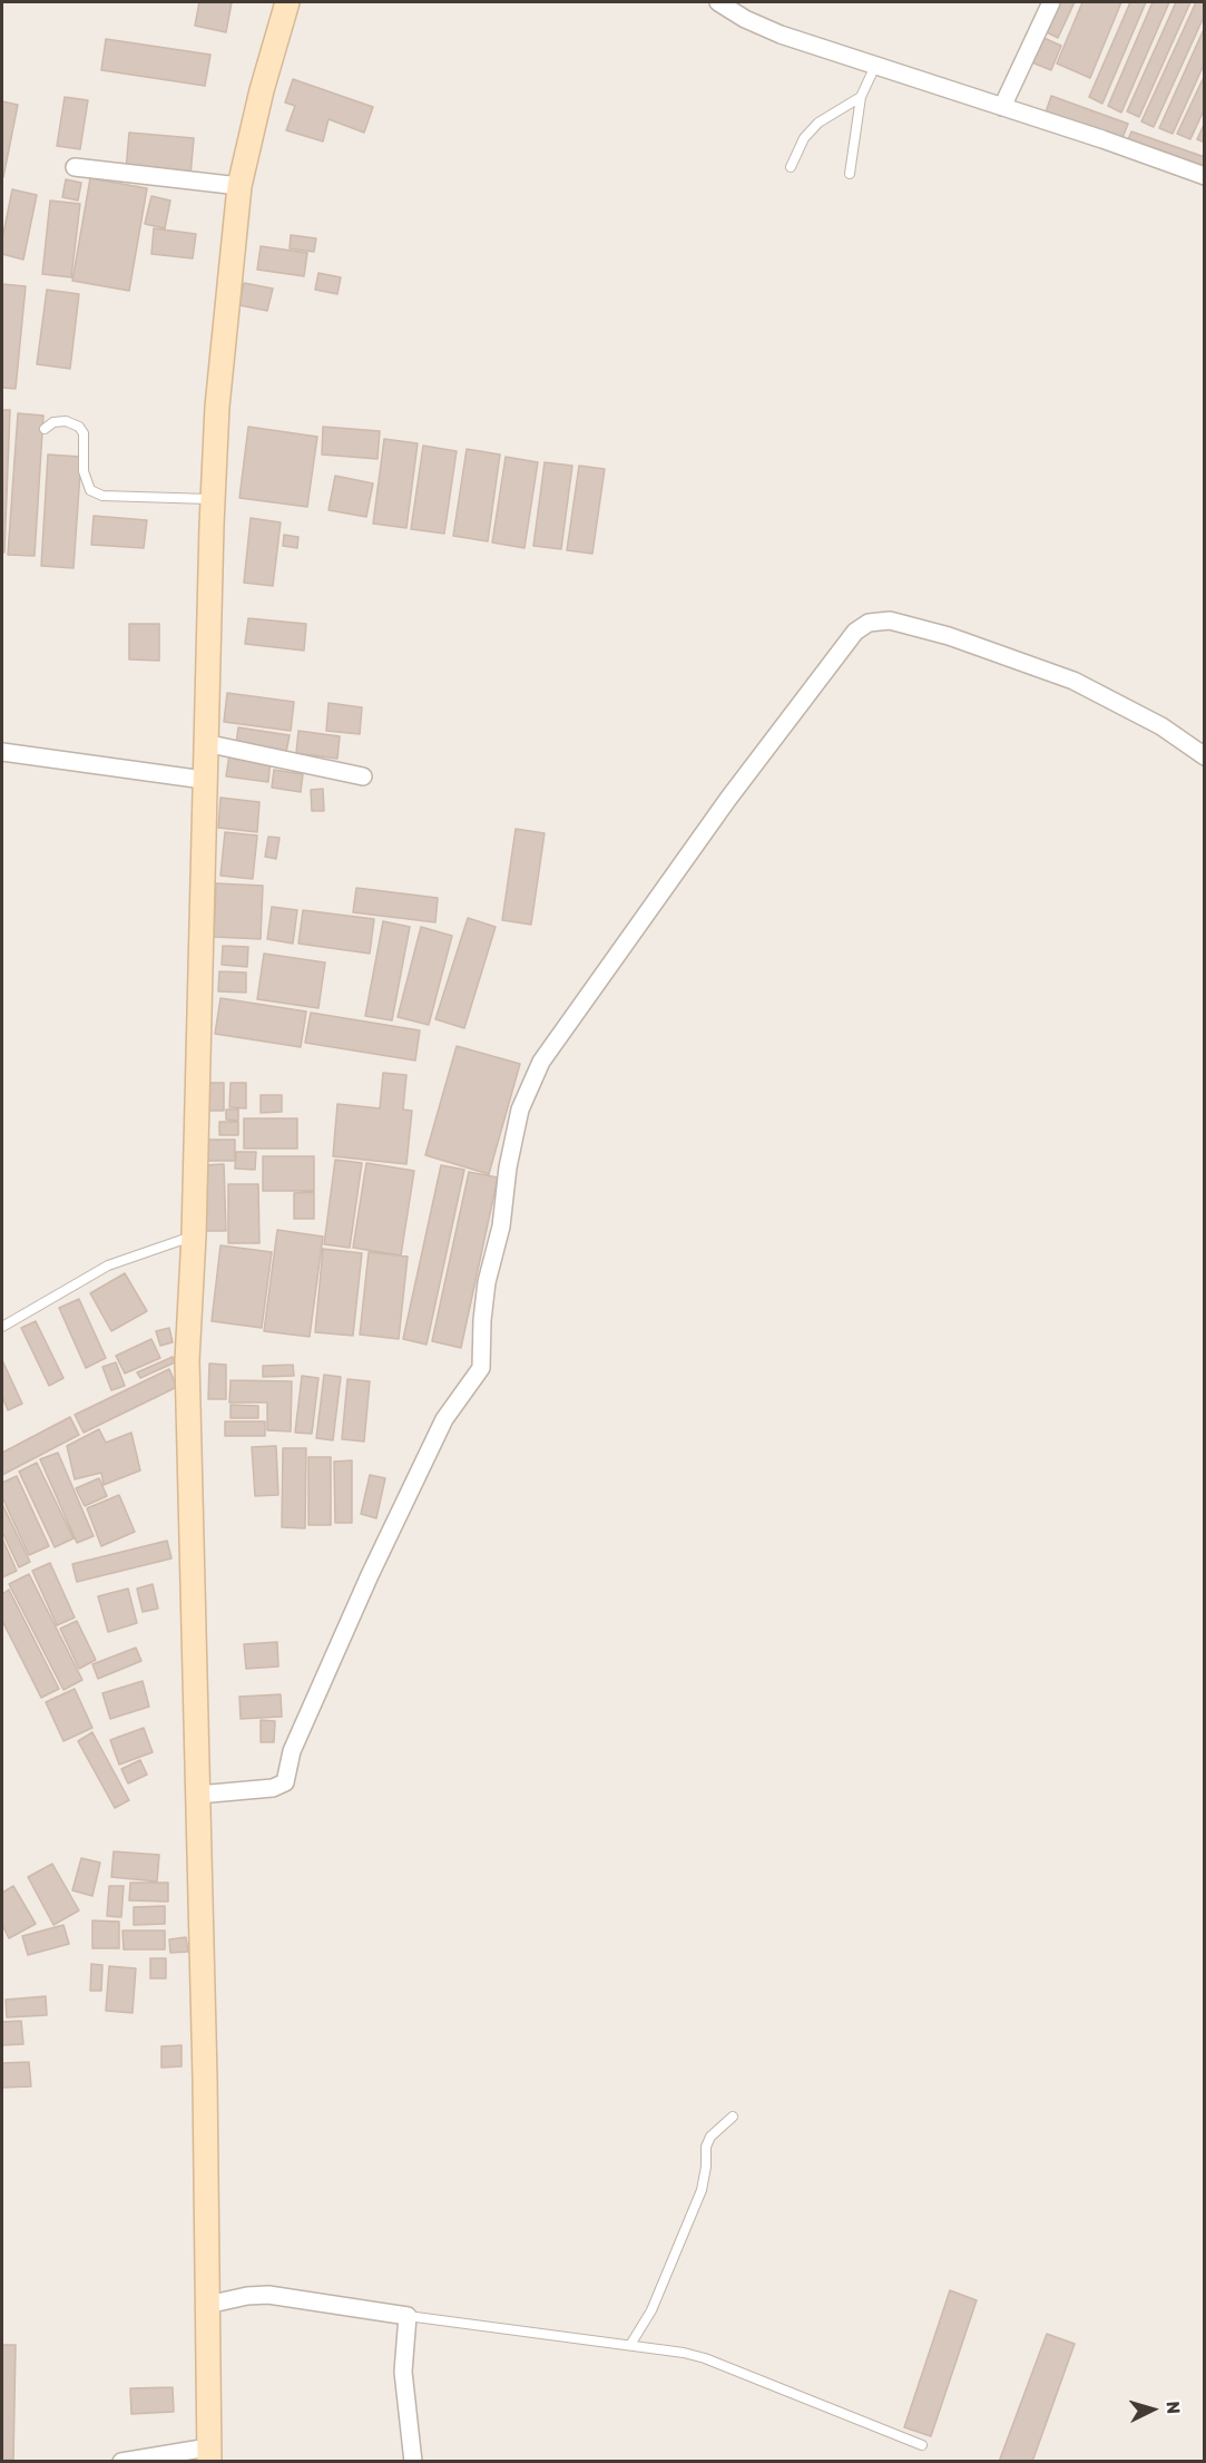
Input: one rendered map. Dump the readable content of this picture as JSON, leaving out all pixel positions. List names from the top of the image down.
{
  "north": "right"
}
